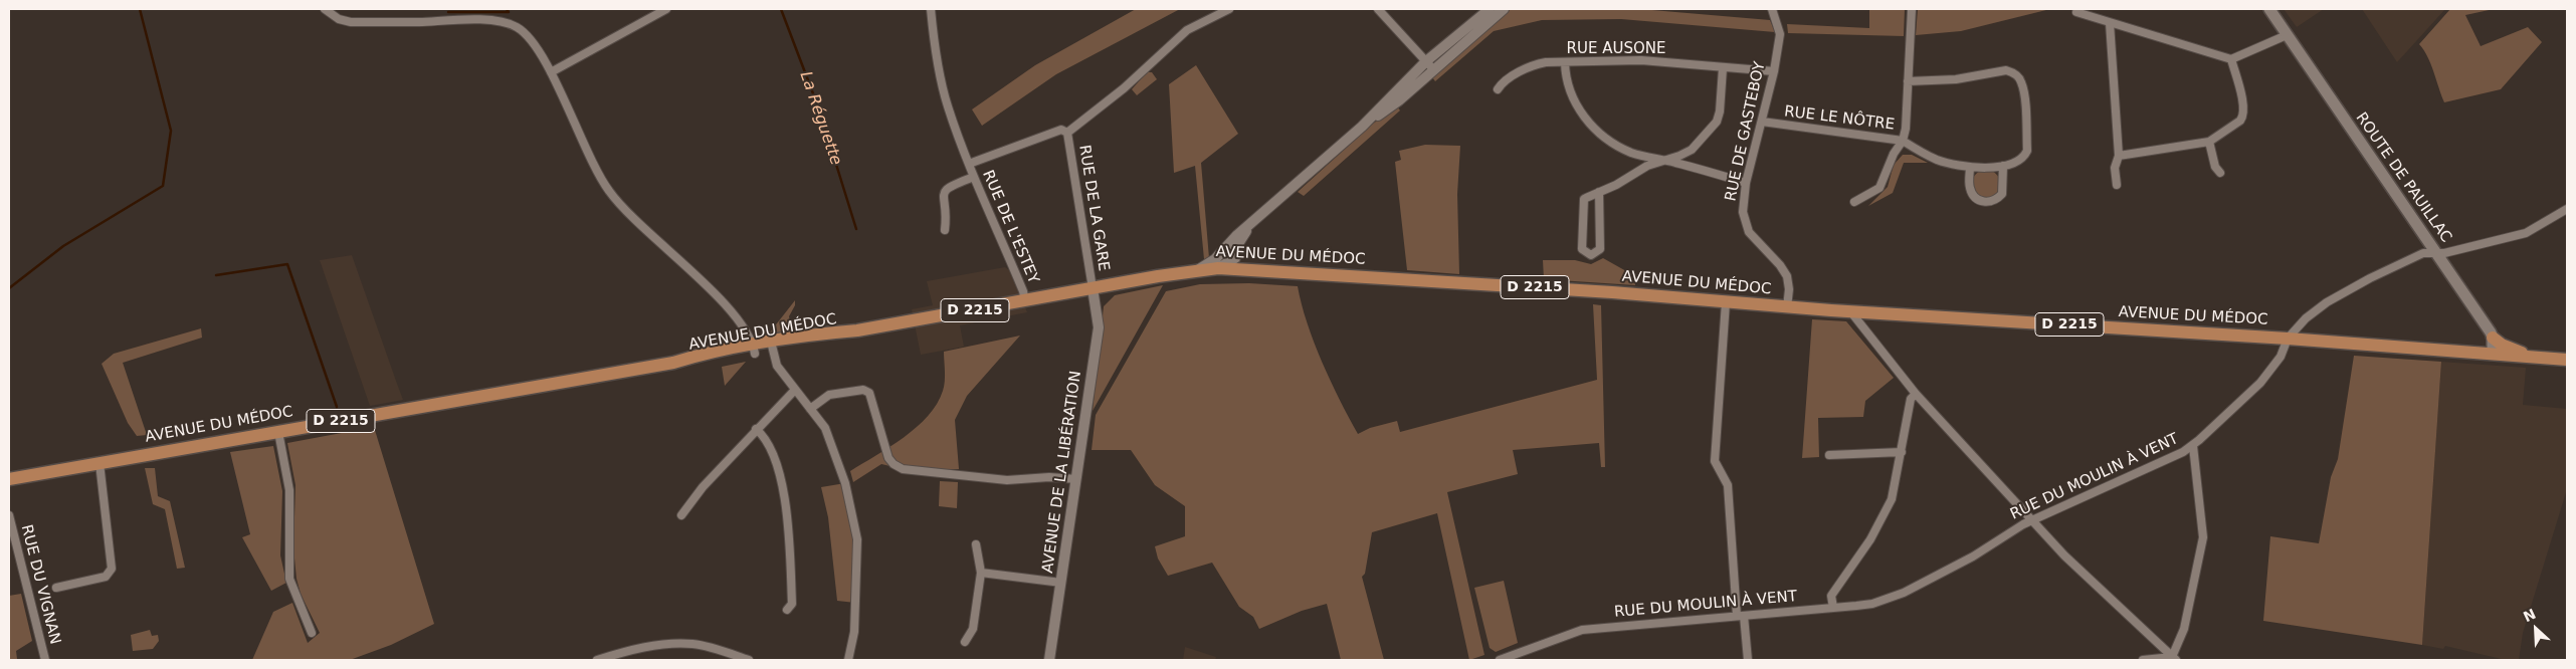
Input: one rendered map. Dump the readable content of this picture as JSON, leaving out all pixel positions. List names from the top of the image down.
{
  "streets": {
    "main road": ["ROUTE DE PAUILLAC", "AVENUE DU MÉDOC", "D 2215"],
    "street": [
      "RUE AUSONE",
      "RUE LE NÔTRE",
      "RUE DE GASTEBOY",
      "RUE DE LA GARE",
      "RUE DE L'ESTEY",
      "AVENUE DE LA LIBÉRATION",
      "RUE DU MOULIN À VENT",
      "RUE DU VIGNAN"
    ]
  },
  "crossings": [
    ["RUE AUSONE", "RUE DE GASTEBOY"],
    ["RUE LE NÔTRE", "RUE DE GASTEBOY"],
    ["RUE DE GASTEBOY", "AVENUE DU MÉDOC"],
    ["ROUTE DE PAUILLAC", "AVENUE DU MÉDOC"],
    ["ROUTE DE PAUILLAC", "RUE DU MOULIN À VENT"],
    ["RUE DE LA GARE", "RUE DE L'ESTEY"],
    ["RUE DE LA GARE", "AVENUE DU MÉDOC"],
    ["RUE DE LA GARE", "AVENUE DE LA LIBÉRATION"],
    ["RUE DE L'ESTEY", "AVENUE DU MÉDOC"],
    ["AVENUE DU MÉDOC", "AVENUE DE LA LIBÉRATION"],
    ["AVENUE DU MÉDOC", "RUE DU MOULIN À VENT"]
  ],
  "water": ["La Réguette"],
  "north": "top left"
}
